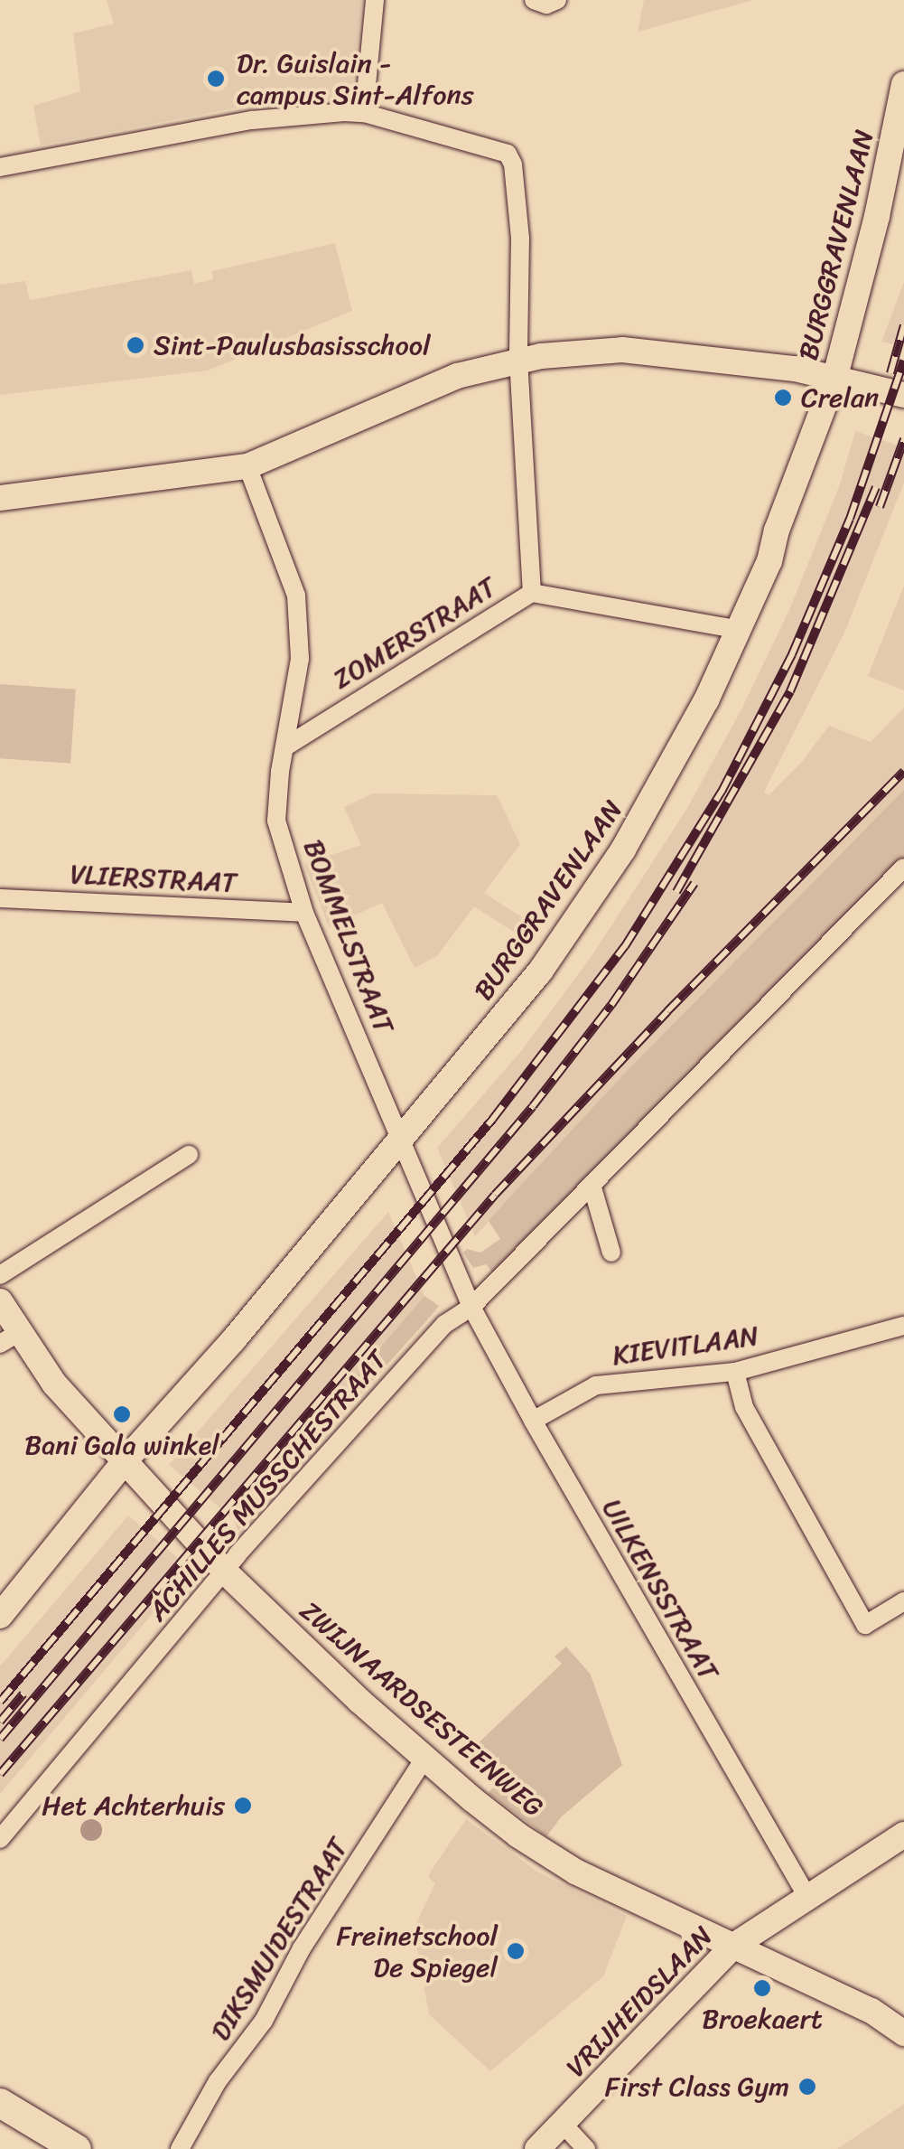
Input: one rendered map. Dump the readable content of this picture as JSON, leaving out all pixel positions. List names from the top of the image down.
{
  "streets": {
    "street": [
      "BURGGRAVENLAAN",
      "ZOMERSTRAAT",
      "VLIERSTRAAT",
      "BOMMELSTRAAT",
      "KIEVITLAAN",
      "ACHILLES MUSSCHESTRAAT",
      "UILKENSSTRAAT",
      "ZWIJNAARDSESTEENWEG",
      "DIKSMUIDESTRAAT",
      "VRIJHEIDSLAAN"
    ]
  },
  "crossings": [
    ["BURGGRAVENLAAN", "ZOMERSTRAAT"],
    ["BURGGRAVENLAAN", "BOMMELSTRAAT"],
    ["BURGGRAVENLAAN", "ZWIJNAARDSESTEENWEG"],
    ["ZOMERSTRAAT", "BOMMELSTRAAT"],
    ["VLIERSTRAAT", "BOMMELSTRAAT"],
    ["BOMMELSTRAAT", "ACHILLES MUSSCHESTRAAT"],
    ["BOMMELSTRAAT", "UILKENSSTRAAT"],
    ["KIEVITLAAN", "UILKENSSTRAAT"],
    ["ACHILLES MUSSCHESTRAAT", "UILKENSSTRAAT"],
    ["ACHILLES MUSSCHESTRAAT", "ZWIJNAARDSESTEENWEG"],
    ["UILKENSSTRAAT", "VRIJHEIDSLAAN"],
    ["ZWIJNAARDSESTEENWEG", "DIKSMUIDESTRAAT"],
    ["ZWIJNAARDSESTEENWEG", "VRIJHEIDSLAAN"]
  ],
  "places": [
    "Dr. Guislain - campus Sint-Alfons",
    "Sint-Paulusbasisschool",
    "Crelan",
    "Bani Gala winkel",
    "Het Achterhuis",
    "Freinetschool De Spiegel",
    "Broekaert",
    "First Class Gym"
  ]
}
